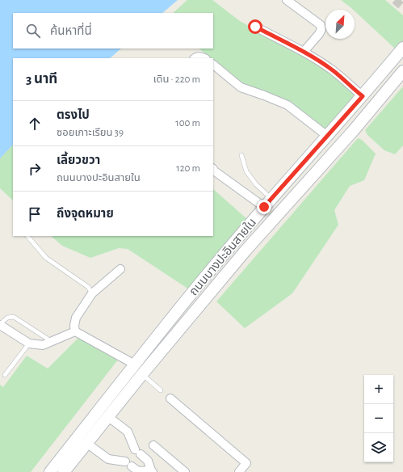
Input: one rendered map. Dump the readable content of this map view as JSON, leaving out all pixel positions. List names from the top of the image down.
{
  "streets": {
    "main road": ["ถนนบางปะอินสายใน"]
  },
  "north": "top right",
  "page": {
    "search": "ค้นหาที่นี่",
    "heading": ["3 นาที", "เดิน · 220 m"],
    "list": [
      ["ตรงไป", "ซอยเกาะเรียน 39", "100 m"],
      ["เลี้ยวขวา", "ถนนบางปะอินสายใน", "120 m"],
      "ถึงจุดหมาย"
    ],
    "map_buttons": ["+", "−"]
  }
}
